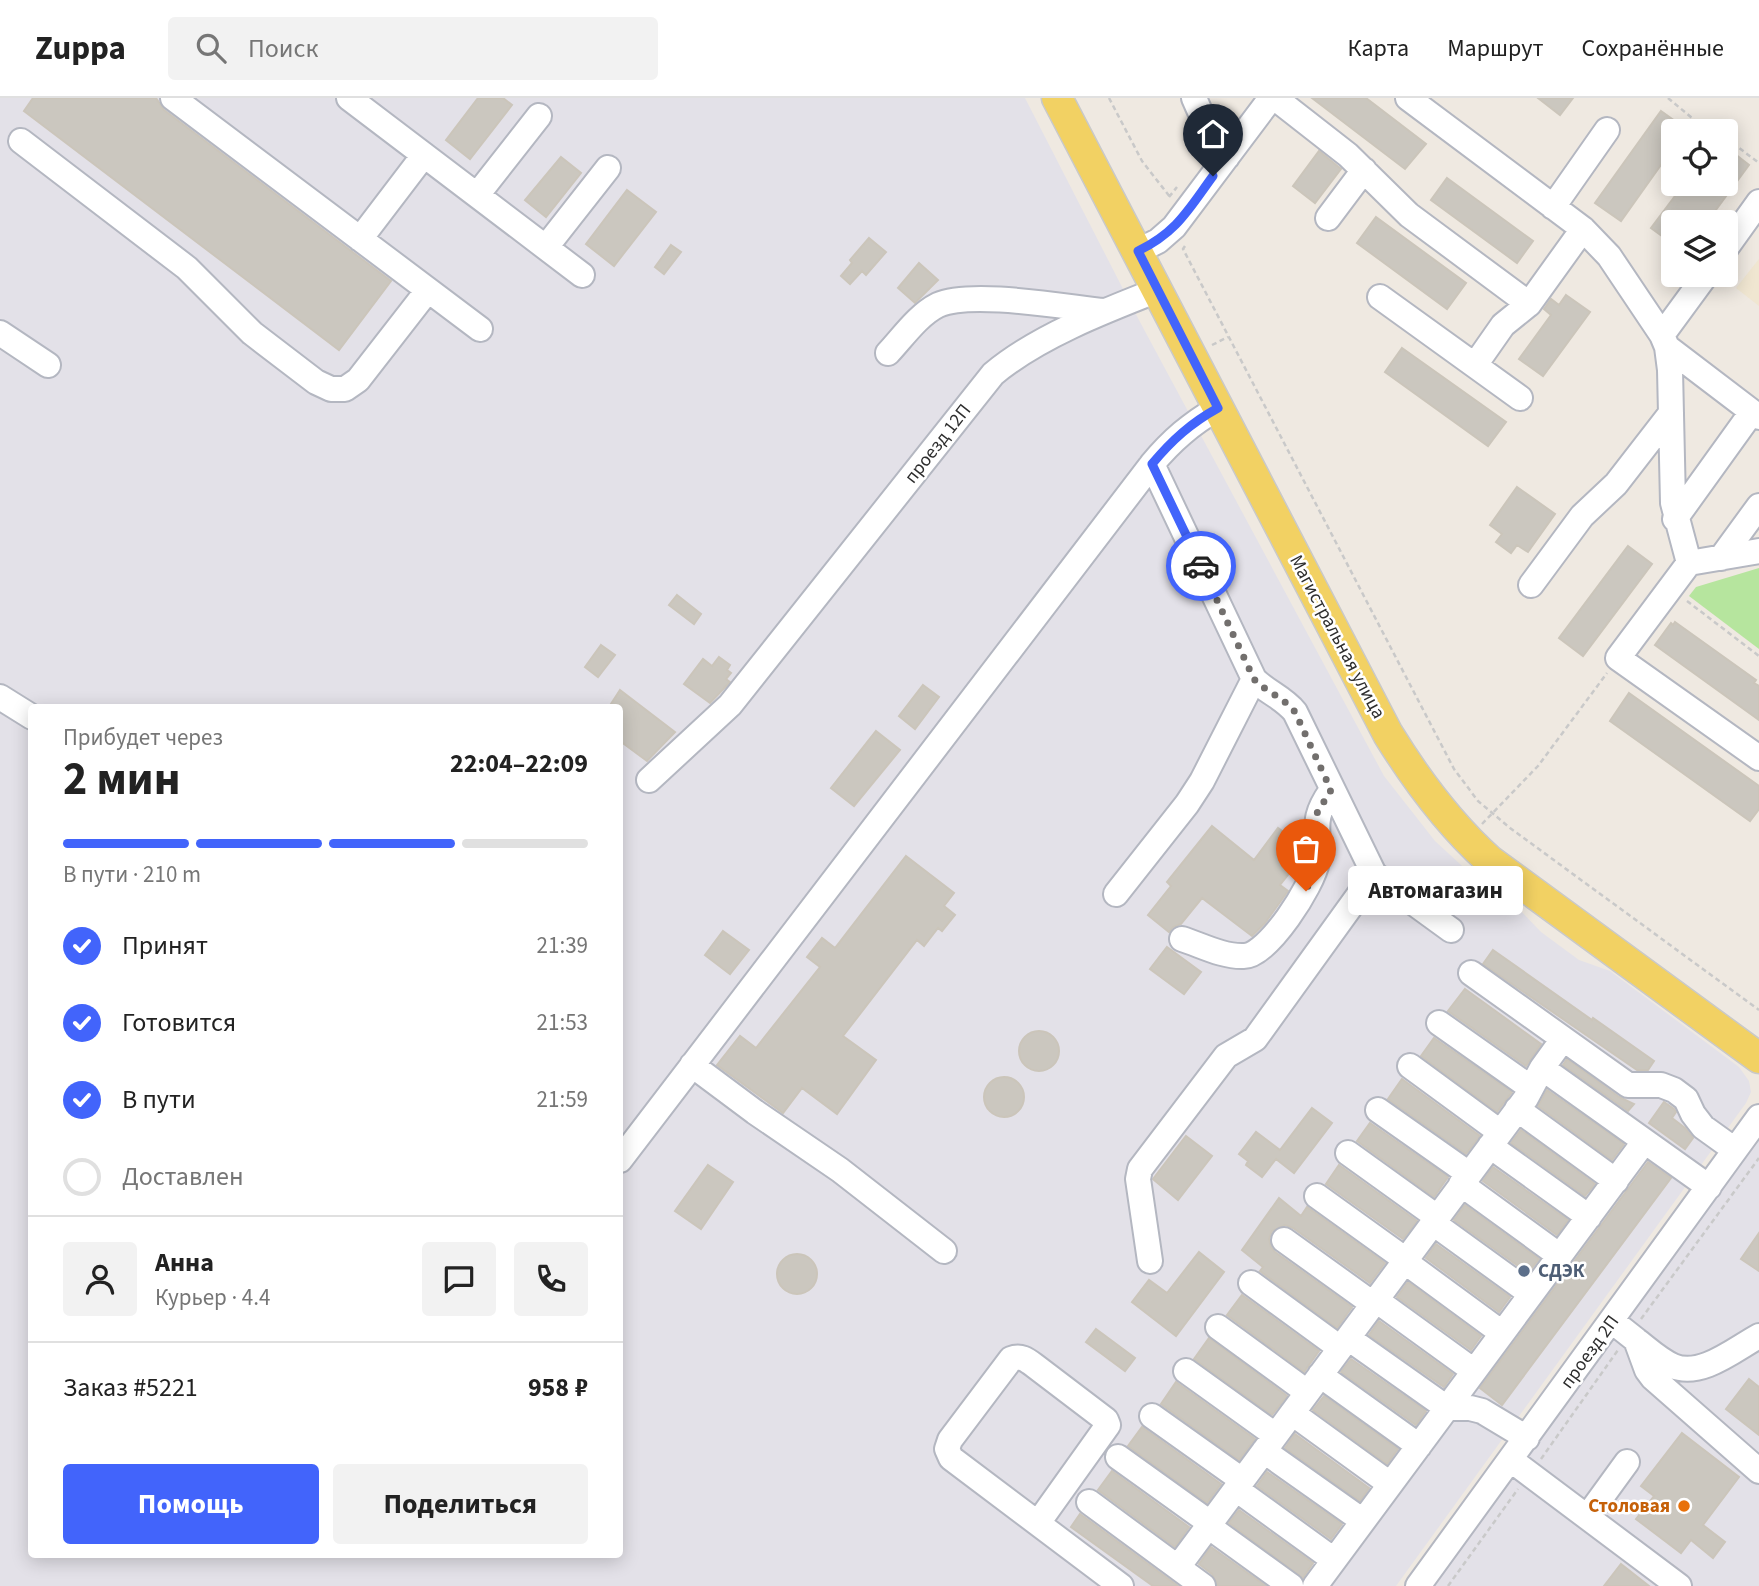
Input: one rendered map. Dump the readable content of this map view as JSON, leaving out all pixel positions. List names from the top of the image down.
{
  "streets": {
    "main road": ["Магистральная улица"],
    "street": ["проезд 12П", "проезд 2П"]
  },
  "crossings": [
    ["проезд 12П", "Магистральная улица"]
  ],
  "places": ["Автомагазин", "СДЭК", "Столовая"],
  "page": {
    "header": "Zuppa",
    "search": "Поиск",
    "nav": ["Карта", "Маршрут", "Сохранённые"],
    "heading": ["2 мин", "Прибудет через", "22:04–22:09"],
    "panel": [
      "Анна",
      "Курьер · 4.4",
      "Заказ #5221",
      "958 ₽"
    ],
    "bar": "В пути · 210 m",
    "bubble": "Автомагазин",
    "list": [
      ["Принят", "21:39"],
      ["Готовится", "21:53"],
      ["В пути", "21:59"],
      "Доставлен"
    ],
    "buttons": ["Помощь", "Поделиться"]
  }
}
